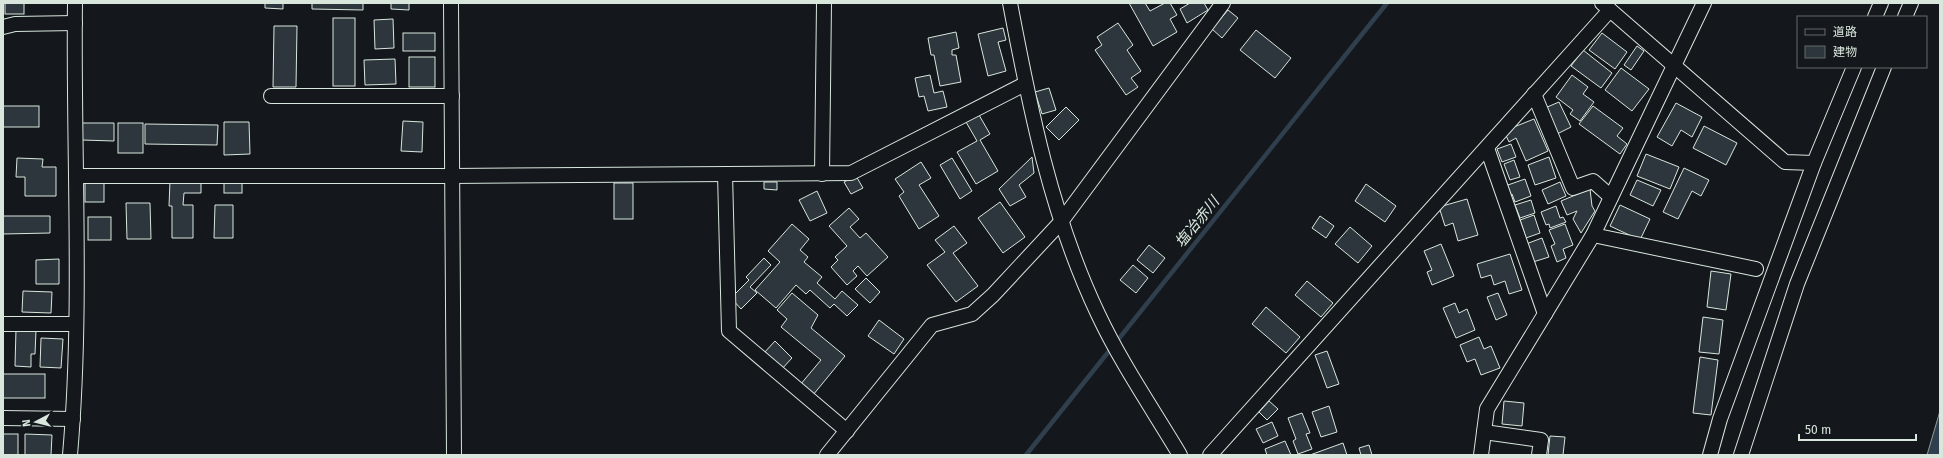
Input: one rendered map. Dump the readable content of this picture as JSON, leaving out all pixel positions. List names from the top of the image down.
{
  "water": ["塩冶赤川"],
  "legend": ["道路", "建物"],
  "scale_bar": "50 m",
  "north": "left"
}
